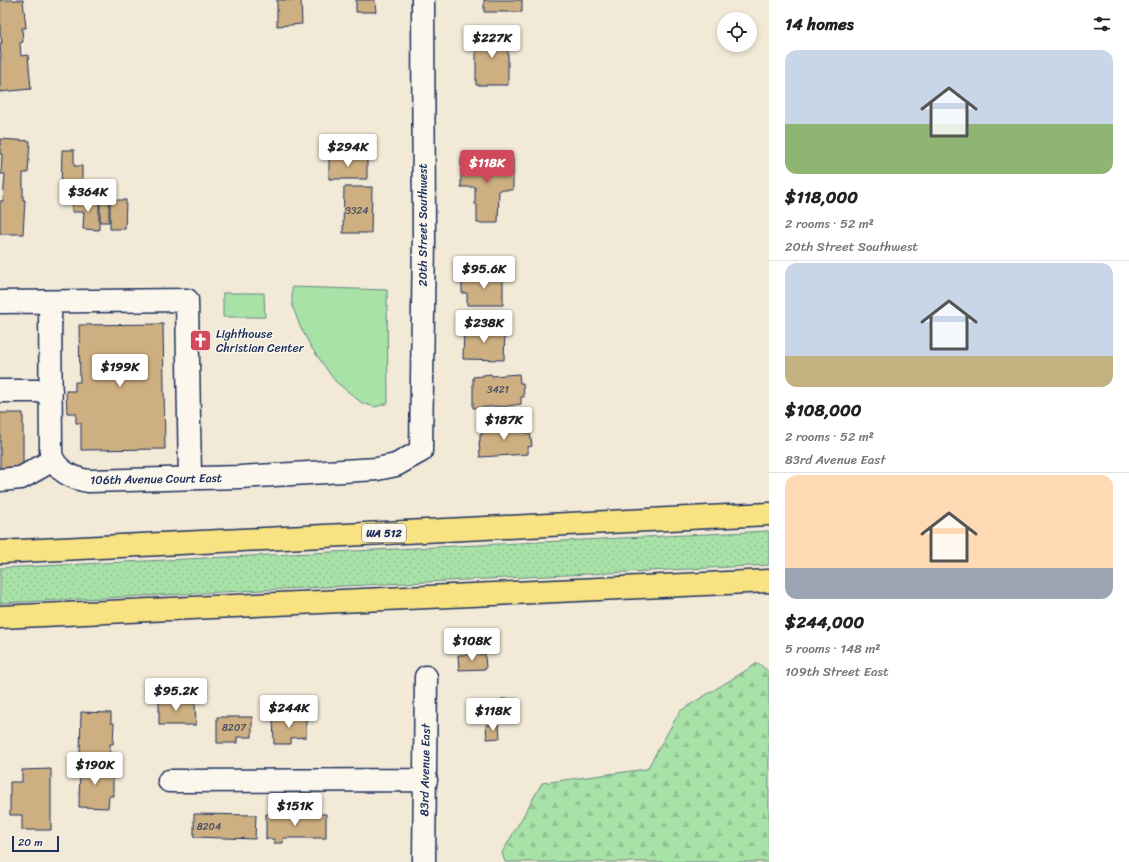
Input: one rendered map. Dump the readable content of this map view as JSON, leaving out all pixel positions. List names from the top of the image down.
{
  "streets": {
    "highway": ["WA 512"],
    "street": ["20th Street Southwest", "106th Avenue Court East", "83rd Avenue East"]
  },
  "crossings": [
    ["20th Street Southwest", "106th Avenue Court East"]
  ],
  "places": {
    "church": ["Lighthouse Christian Center"]
  },
  "house_numbers": [
    "3324",
    "3421",
    "8207",
    "8204"
  ],
  "scale_bar": "20 m",
  "page": {
    "heading": "14 homes",
    "price": [
      "$227K",
      "$294K",
      "$118K",
      "$364K",
      "$95.6K",
      "$238K",
      "$199K",
      "$187K",
      "$108K",
      "$95.2K",
      "$244K",
      "$118K",
      "$190K",
      "$151K"
    ],
    "list": [
      {
        "name": "$118,000",
        "note": "2 rooms · 52 m² · 20th Street Southwest"
      },
      {
        "name": "$108,000",
        "note": "2 rooms · 52 m² · 83rd Avenue East"
      },
      {
        "name": "$244,000",
        "note": "5 rooms · 148 m² · 109th Street East"
      }
    ],
    "scale": "20 m"
  }
}
